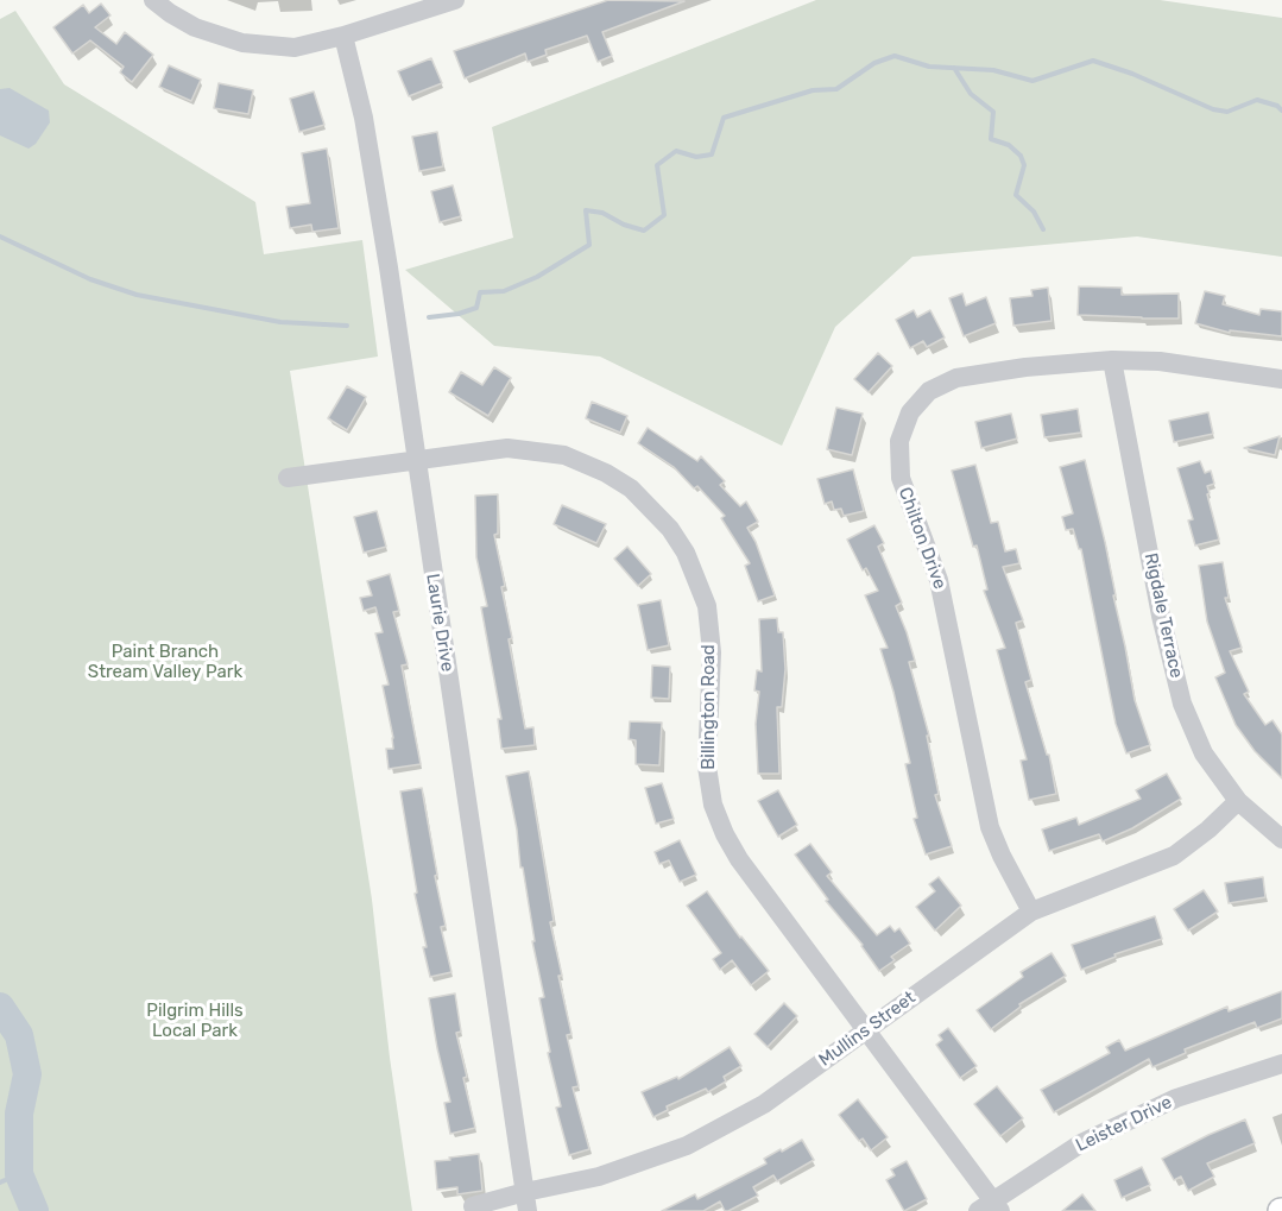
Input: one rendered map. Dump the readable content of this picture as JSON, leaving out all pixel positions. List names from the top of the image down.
{
  "streets": {
    "street": [
      "Chilton Drive",
      "Rigdale Terrace",
      "Laurie Drive",
      "Billington Road",
      "Mullins Street",
      "Leister Drive"
    ]
  },
  "crossings": [
    ["Chilton Drive", "Rigdale Terrace"],
    ["Chilton Drive", "Mullins Street"],
    ["Rigdale Terrace", "Mullins Street"],
    ["Laurie Drive", "Billington Road"],
    ["Laurie Drive", "Mullins Street"],
    ["Billington Road", "Mullins Street"],
    ["Billington Road", "Leister Drive"]
  ],
  "parks": ["Paint Branch Stream Valley Park", "Pilgrim Hills Local Park"]
}
